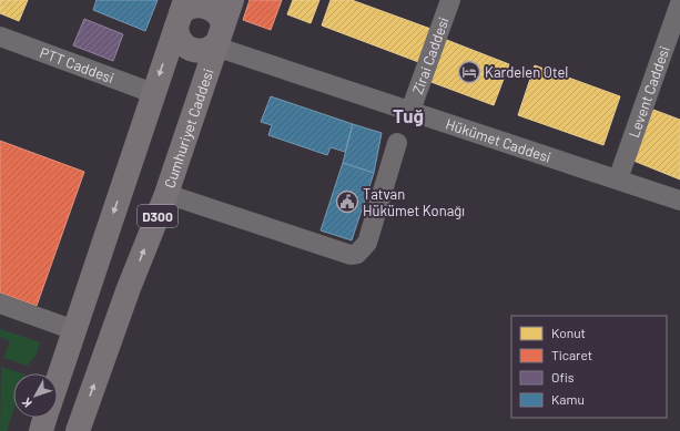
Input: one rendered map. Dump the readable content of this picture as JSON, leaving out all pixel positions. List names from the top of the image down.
{
  "streets": {
    "highway": ["Cumhuriyet Caddesi", "D300"],
    "street": [
      "Zirai Caddesi",
      "PTT Caddesi",
      "Levent Caddesi",
      "Hükümet Caddesi"
    ]
  },
  "crossings": [
    ["Zirai Caddesi", "Hükümet Caddesi"],
    ["PTT Caddesi", "D300"],
    ["Levent Caddesi", "Hükümet Caddesi"],
    ["Cumhuriyet Caddesi", "Hükümet Caddesi"],
    ["Cumhuriyet Caddesi", "D300"],
    ["Hükümet Caddesi", "D300"]
  ],
  "districts": ["Tuğ"],
  "places": {
    "hotel": ["Kardelen Otel"],
    "public building": ["Tatvan Hükümet Konağı"]
  },
  "legend": [
    "Konut",
    "Ticaret",
    "Ofis",
    "Kamu"
  ],
  "north": "bottom left"
}
